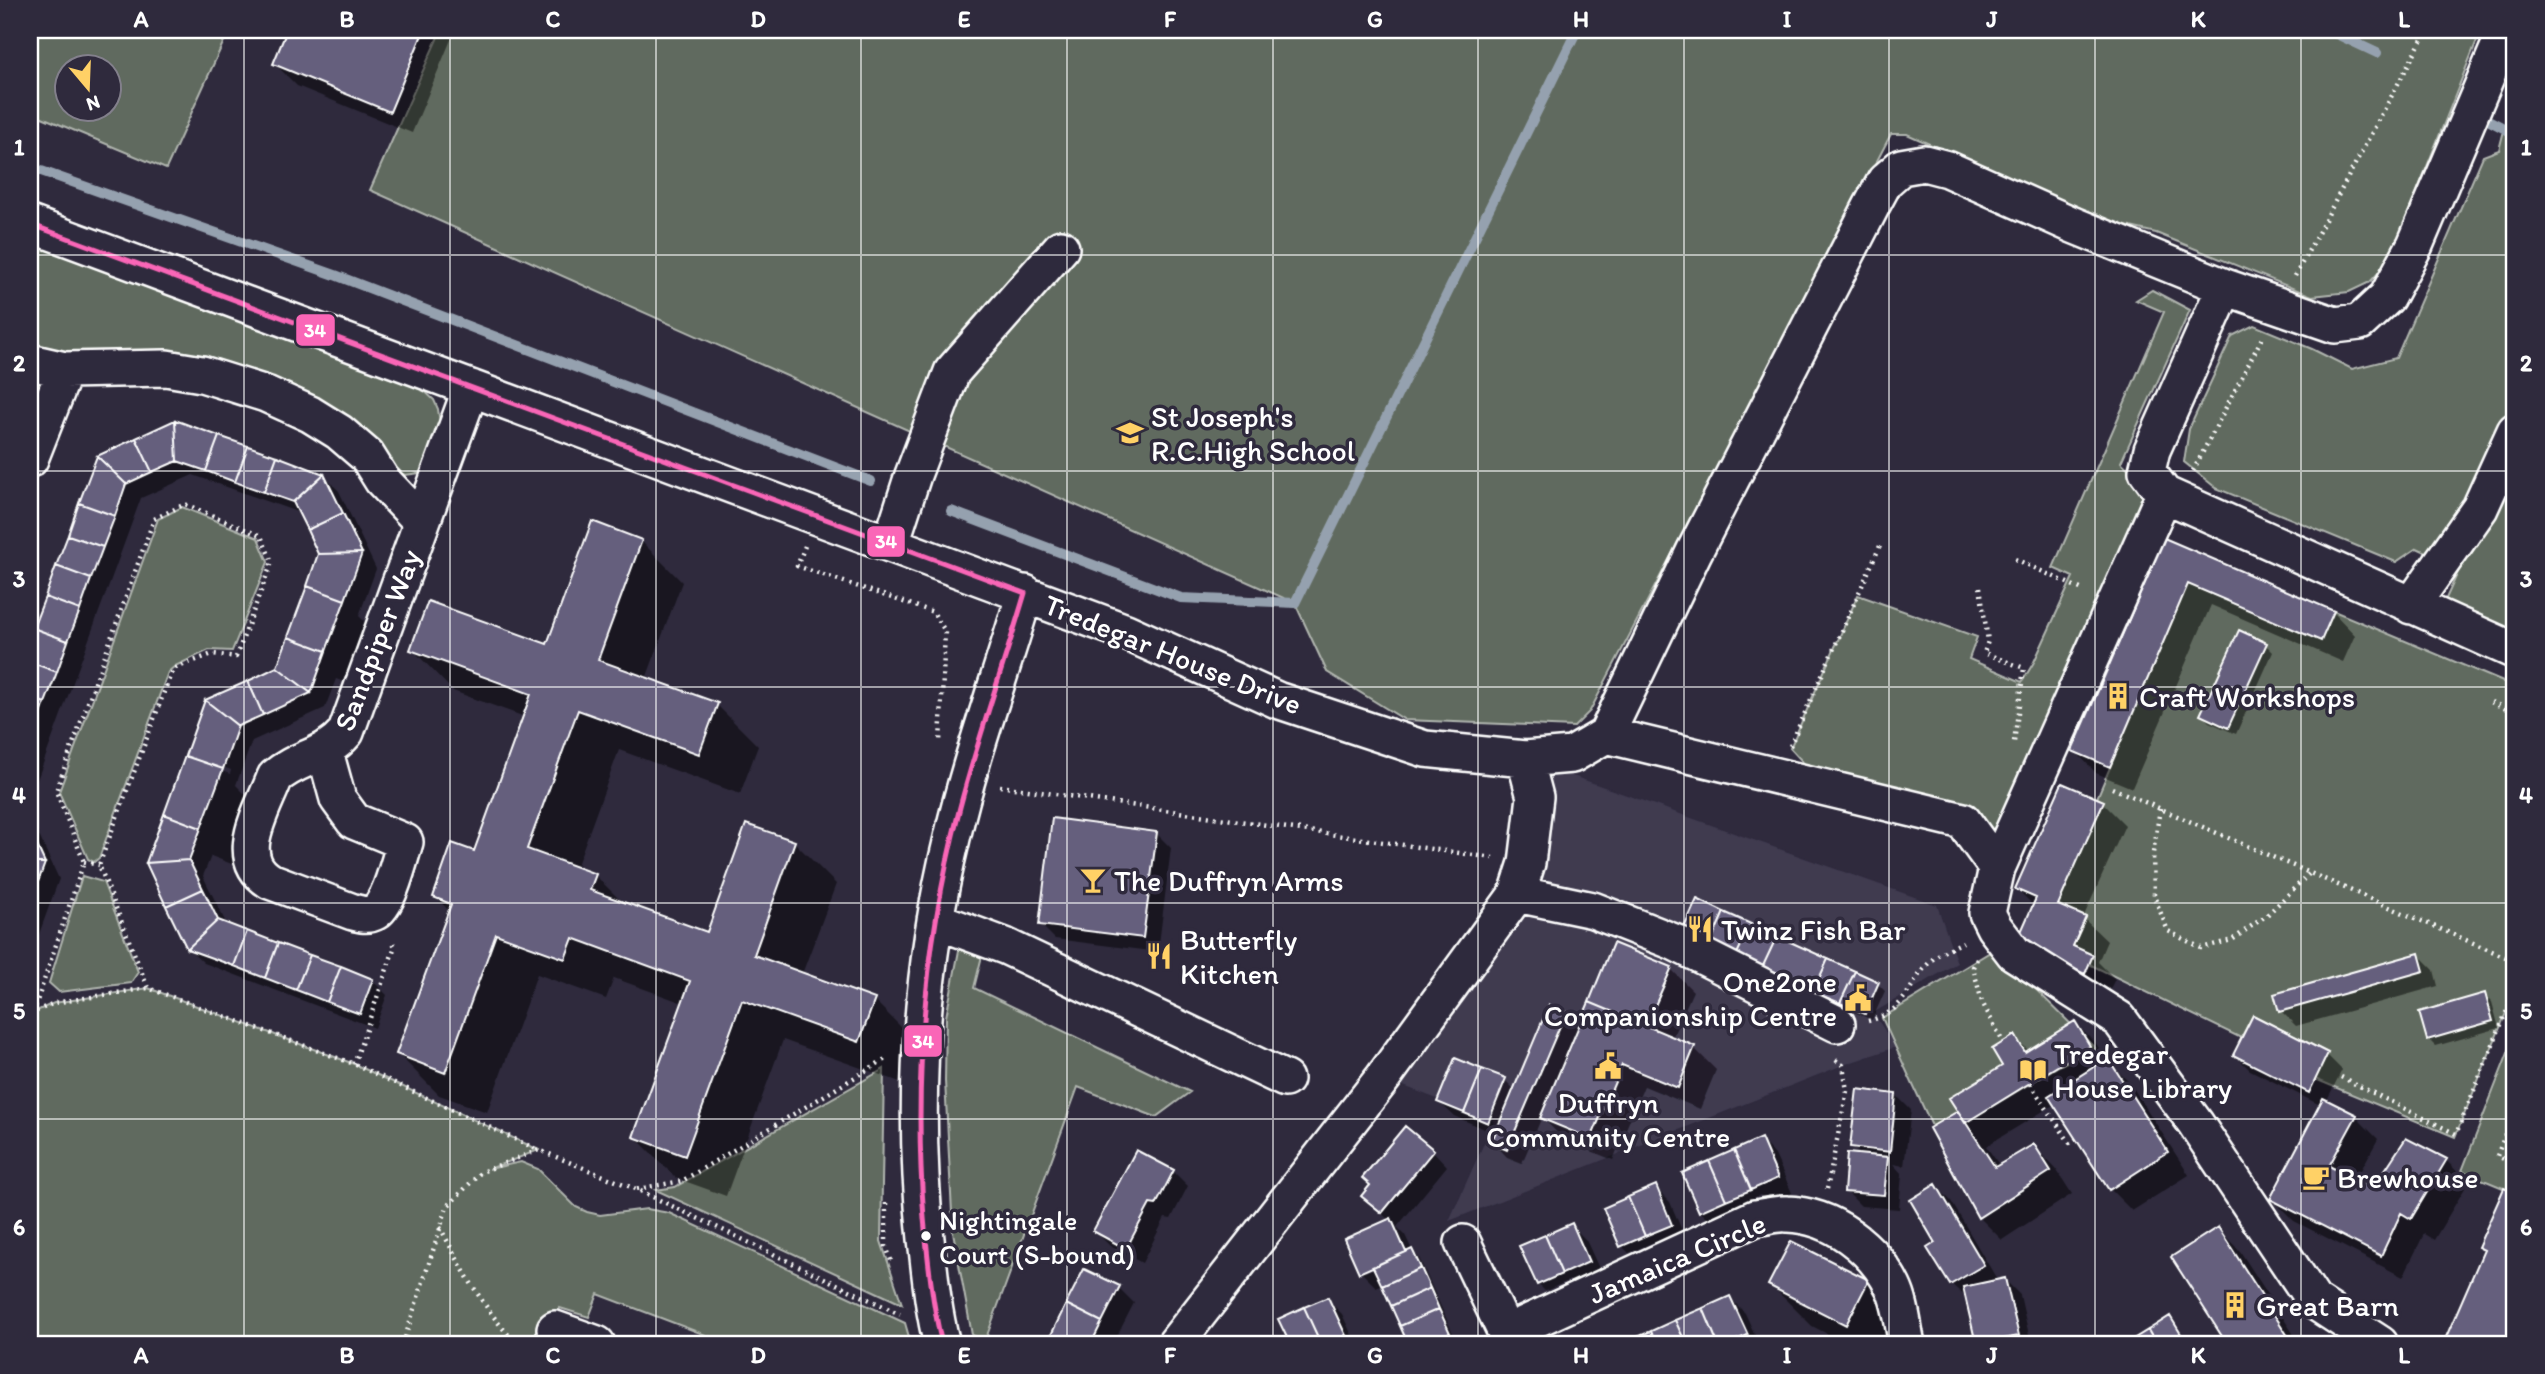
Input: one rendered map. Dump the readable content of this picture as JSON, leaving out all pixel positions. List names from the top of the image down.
{
  "streets": {
    "street": ["Sandpiper Way", "Tredegar House Drive", "Jamaica Circle"]
  },
  "crossings": [
    ["Sandpiper Way", "Tredegar House Drive"]
  ],
  "places": {
    "school or university": ["St Joseph's R.C.High School"],
    "building": ["Craft Workshops", "Great Barn"],
    "bar": ["The Duffryn Arms"],
    "restaurant": ["Twinz Fish Bar", "Butterfly Kitchen"],
    "public building": ["One2one Companionship Centre", "Duffryn Community Centre"],
    "library": ["Tredegar House Library"],
    "cafe": ["Brewhouse"],
    "other": ["Nightingale Court (S-bound)"]
  },
  "lines": ["transit line 34"],
  "north": "bottom",
  "grid": {
    "columns": [
      "A",
      "B",
      "C",
      "D",
      "E",
      "F",
      "G",
      "H",
      "I",
      "J",
      "K",
      "L"
    ],
    "rows": [
      "1",
      "2",
      "3",
      "4",
      "5",
      "6"
    ]
  }
}
